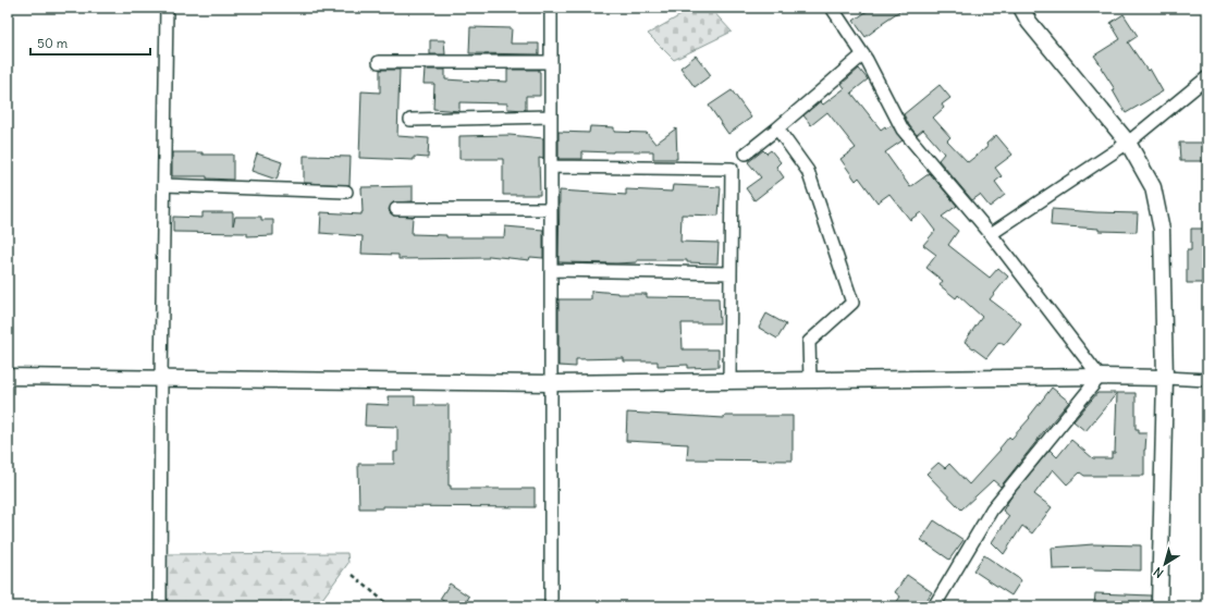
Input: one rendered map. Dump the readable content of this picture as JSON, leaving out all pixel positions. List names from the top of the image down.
{
  "scale_bar": "50 m",
  "north": "bottom left"
}
